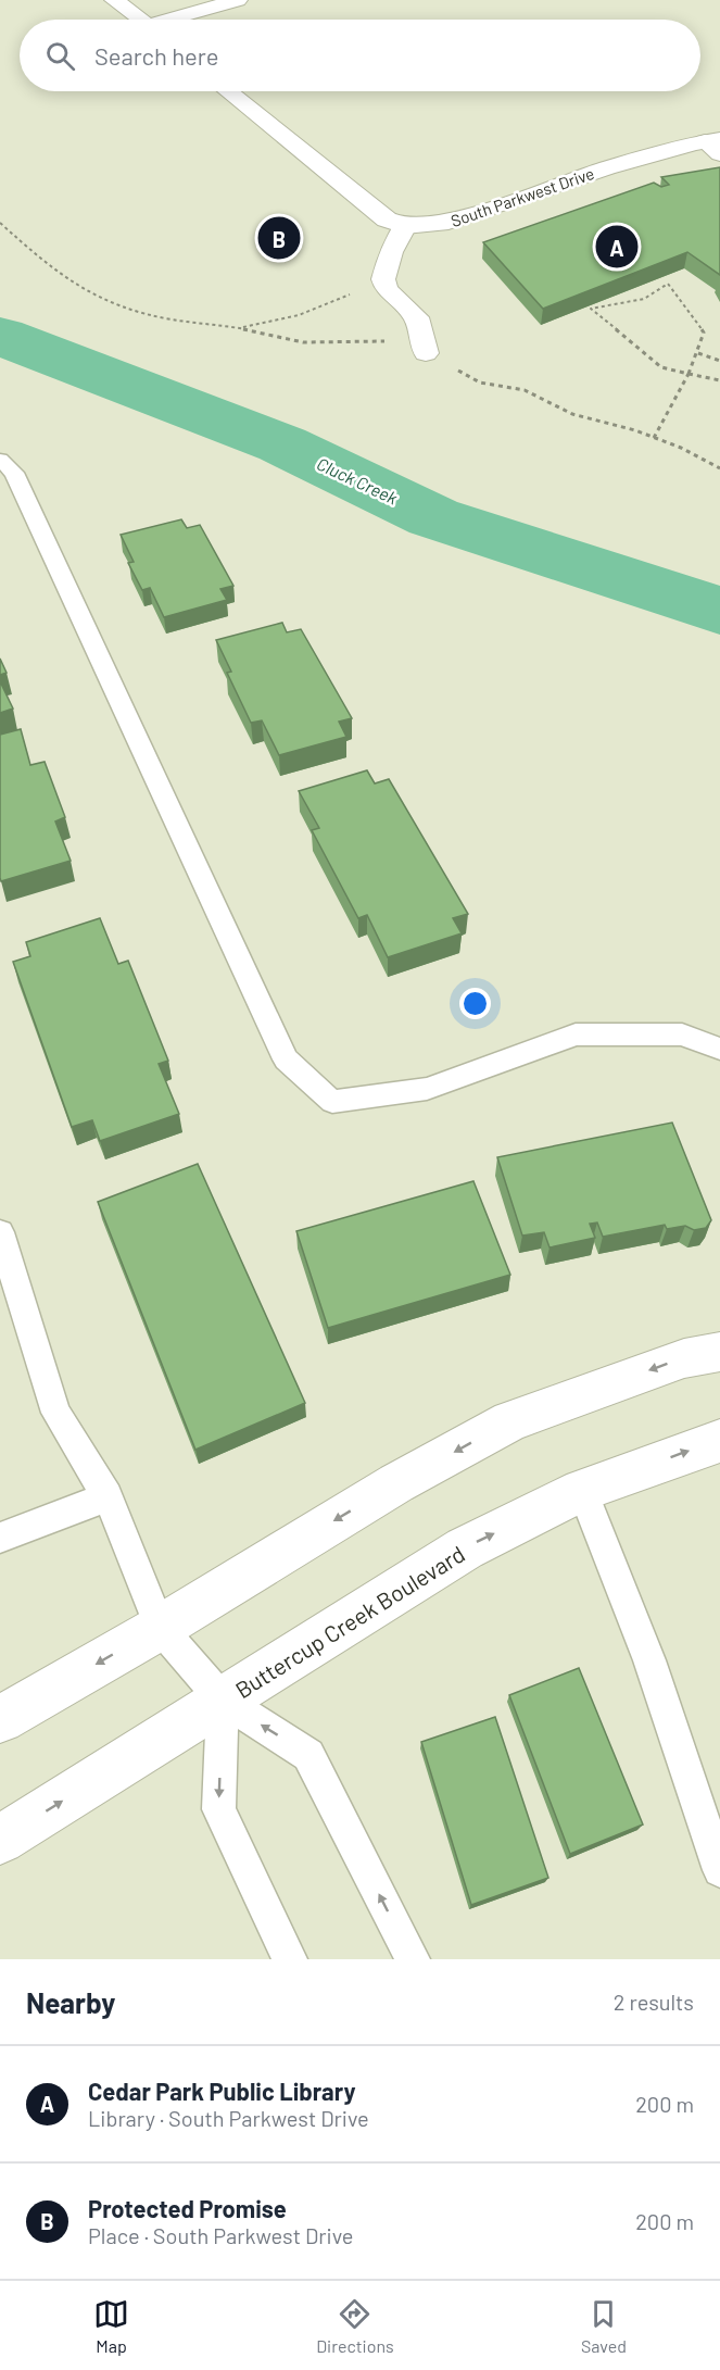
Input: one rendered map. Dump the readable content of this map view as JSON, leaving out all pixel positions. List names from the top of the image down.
{
  "streets": {
    "street": ["South Parkwest Drive", "Buttercup Creek Boulevard"]
  },
  "water": ["Cluck Creek"],
  "page": {
    "search": "Search here",
    "pins": ["B", "A"],
    "heading": ["Nearby", "2 results"],
    "list": [
      {
        "mark": "A",
        "name": "Cedar Park Public Library",
        "note": "Library · South Parkwest Drive",
        "value": "200 m"
      },
      {
        "mark": "B",
        "name": "Protected Promise",
        "note": "Place · South Parkwest Drive",
        "value": "200 m"
      }
    ],
    "nav": ["Map", "Directions", "Saved"]
  }
}
